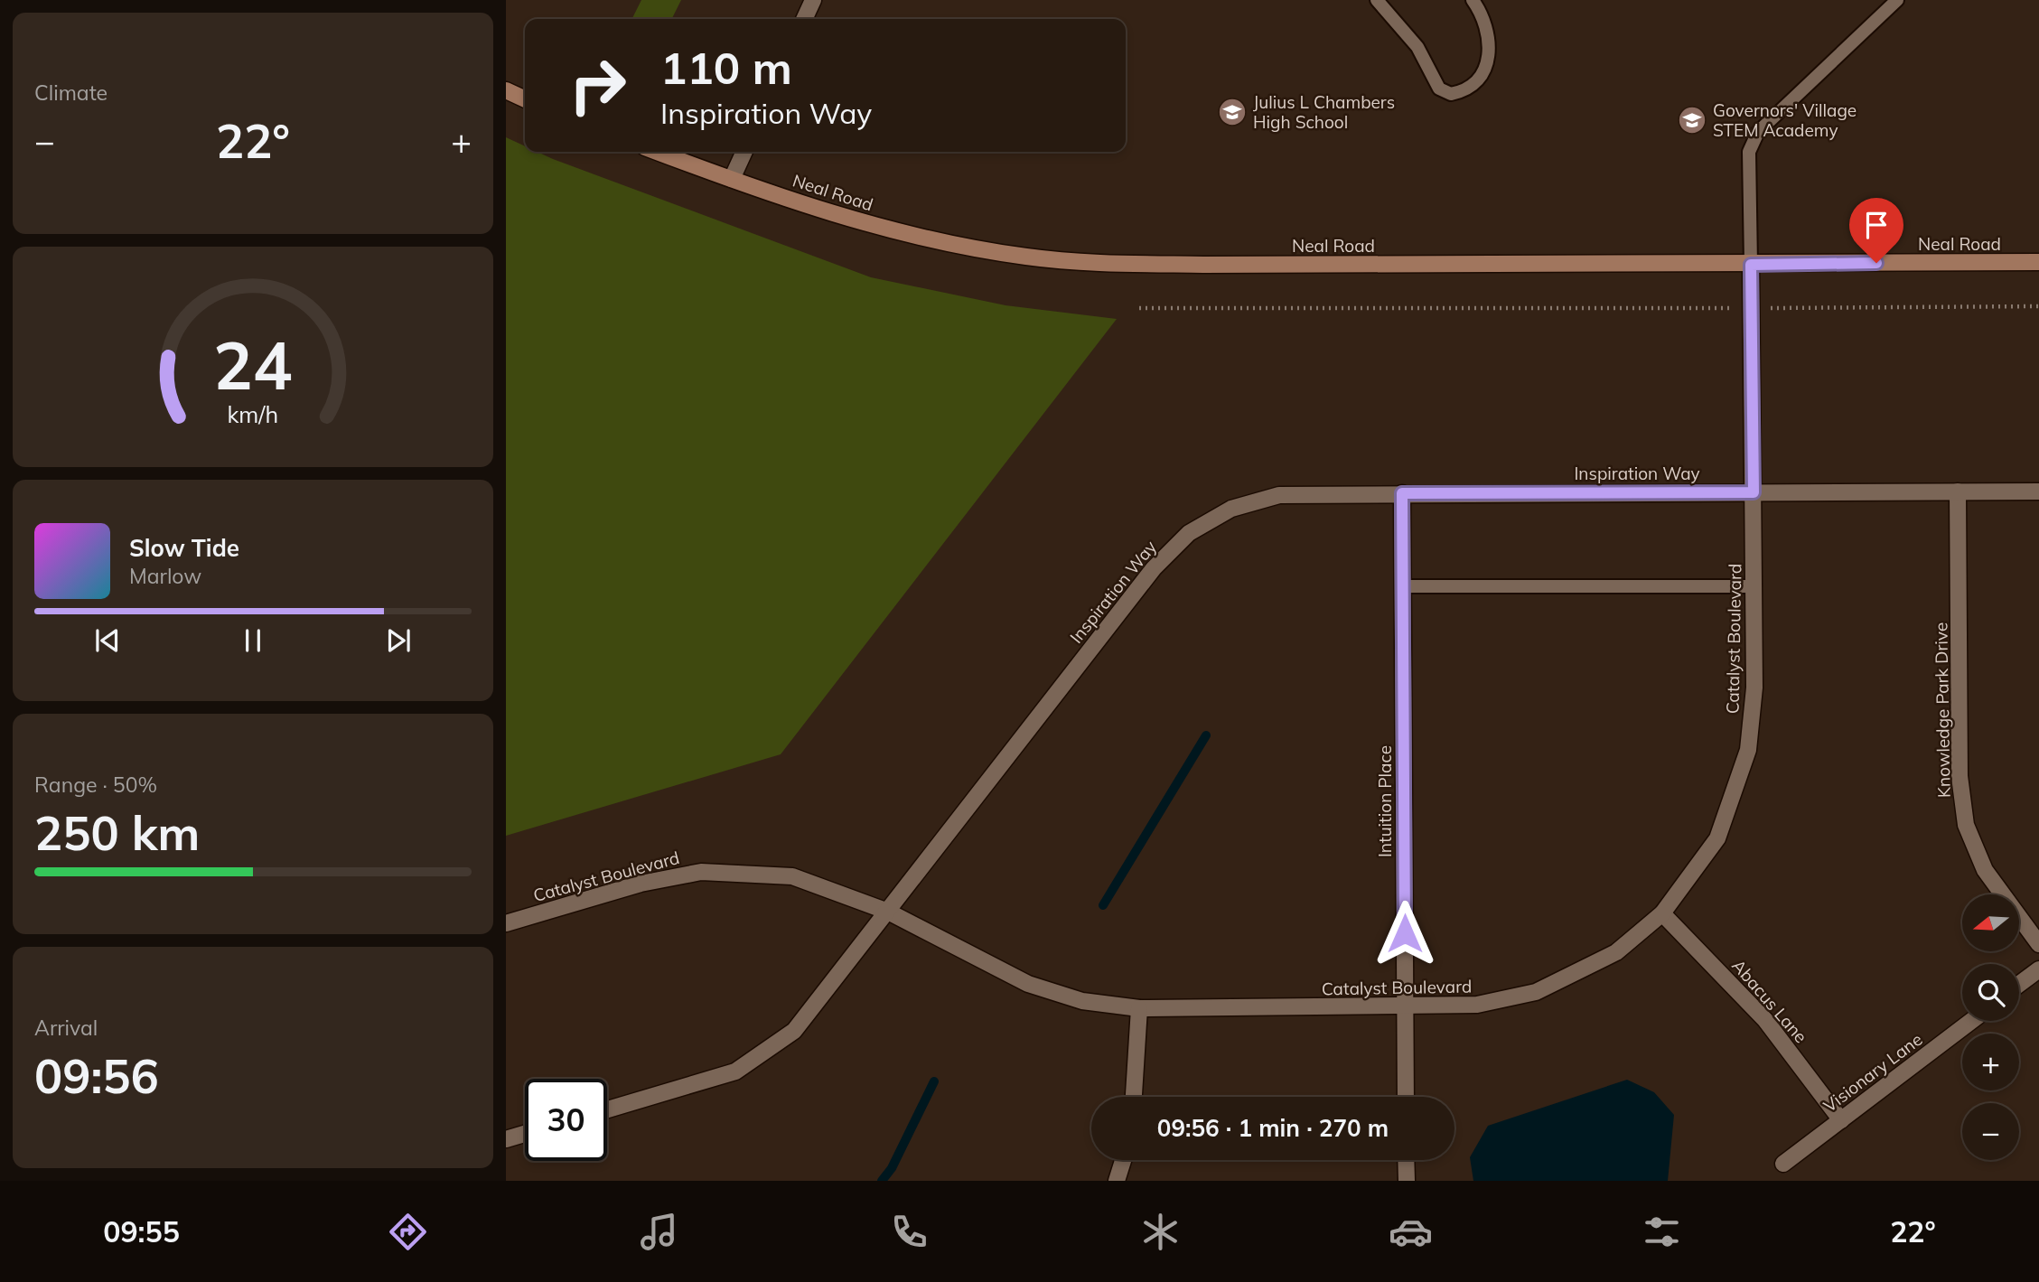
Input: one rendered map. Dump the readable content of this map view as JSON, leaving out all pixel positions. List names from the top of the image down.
{
  "streets": {
    "street": [
      "Neal Road",
      "Inspiration Way",
      "Catalyst Boulevard",
      "Knowledge Park Drive",
      "Intuition Place",
      "Abacus Lane",
      "Visionary Lane"
    ]
  },
  "crossings": [
    ["Neal Road", "Catalyst Boulevard"],
    ["Inspiration Way", "Catalyst Boulevard"],
    ["Inspiration Way", "Knowledge Park Drive"],
    ["Inspiration Way", "Intuition Place"],
    ["Catalyst Boulevard", "Intuition Place"],
    ["Catalyst Boulevard", "Abacus Lane"],
    ["Abacus Lane", "Visionary Lane"]
  ],
  "places": {
    "school or university": ["Julius L Chambers High School", "Governors' Village STEM Academy"]
  },
  "north": "left",
  "page": {
    "tile": [
      "Climate",
      ["Range · 50%", "250 km"],
      ["Arrival", "09:56"]
    ],
    "turn": ["110 m", "Inspiration Way"],
    "heat": ["−", "22°", "+"],
    "song": ["Slow Tide", "Marlow"],
    "map_buttons": ["+", "−"],
    "limit": "30",
    "trip": "09:56 · 1 min · 270 m",
    "tabs": ["09:55", "22°"],
    "gauge": ["24", "km/h"]
  }
}
